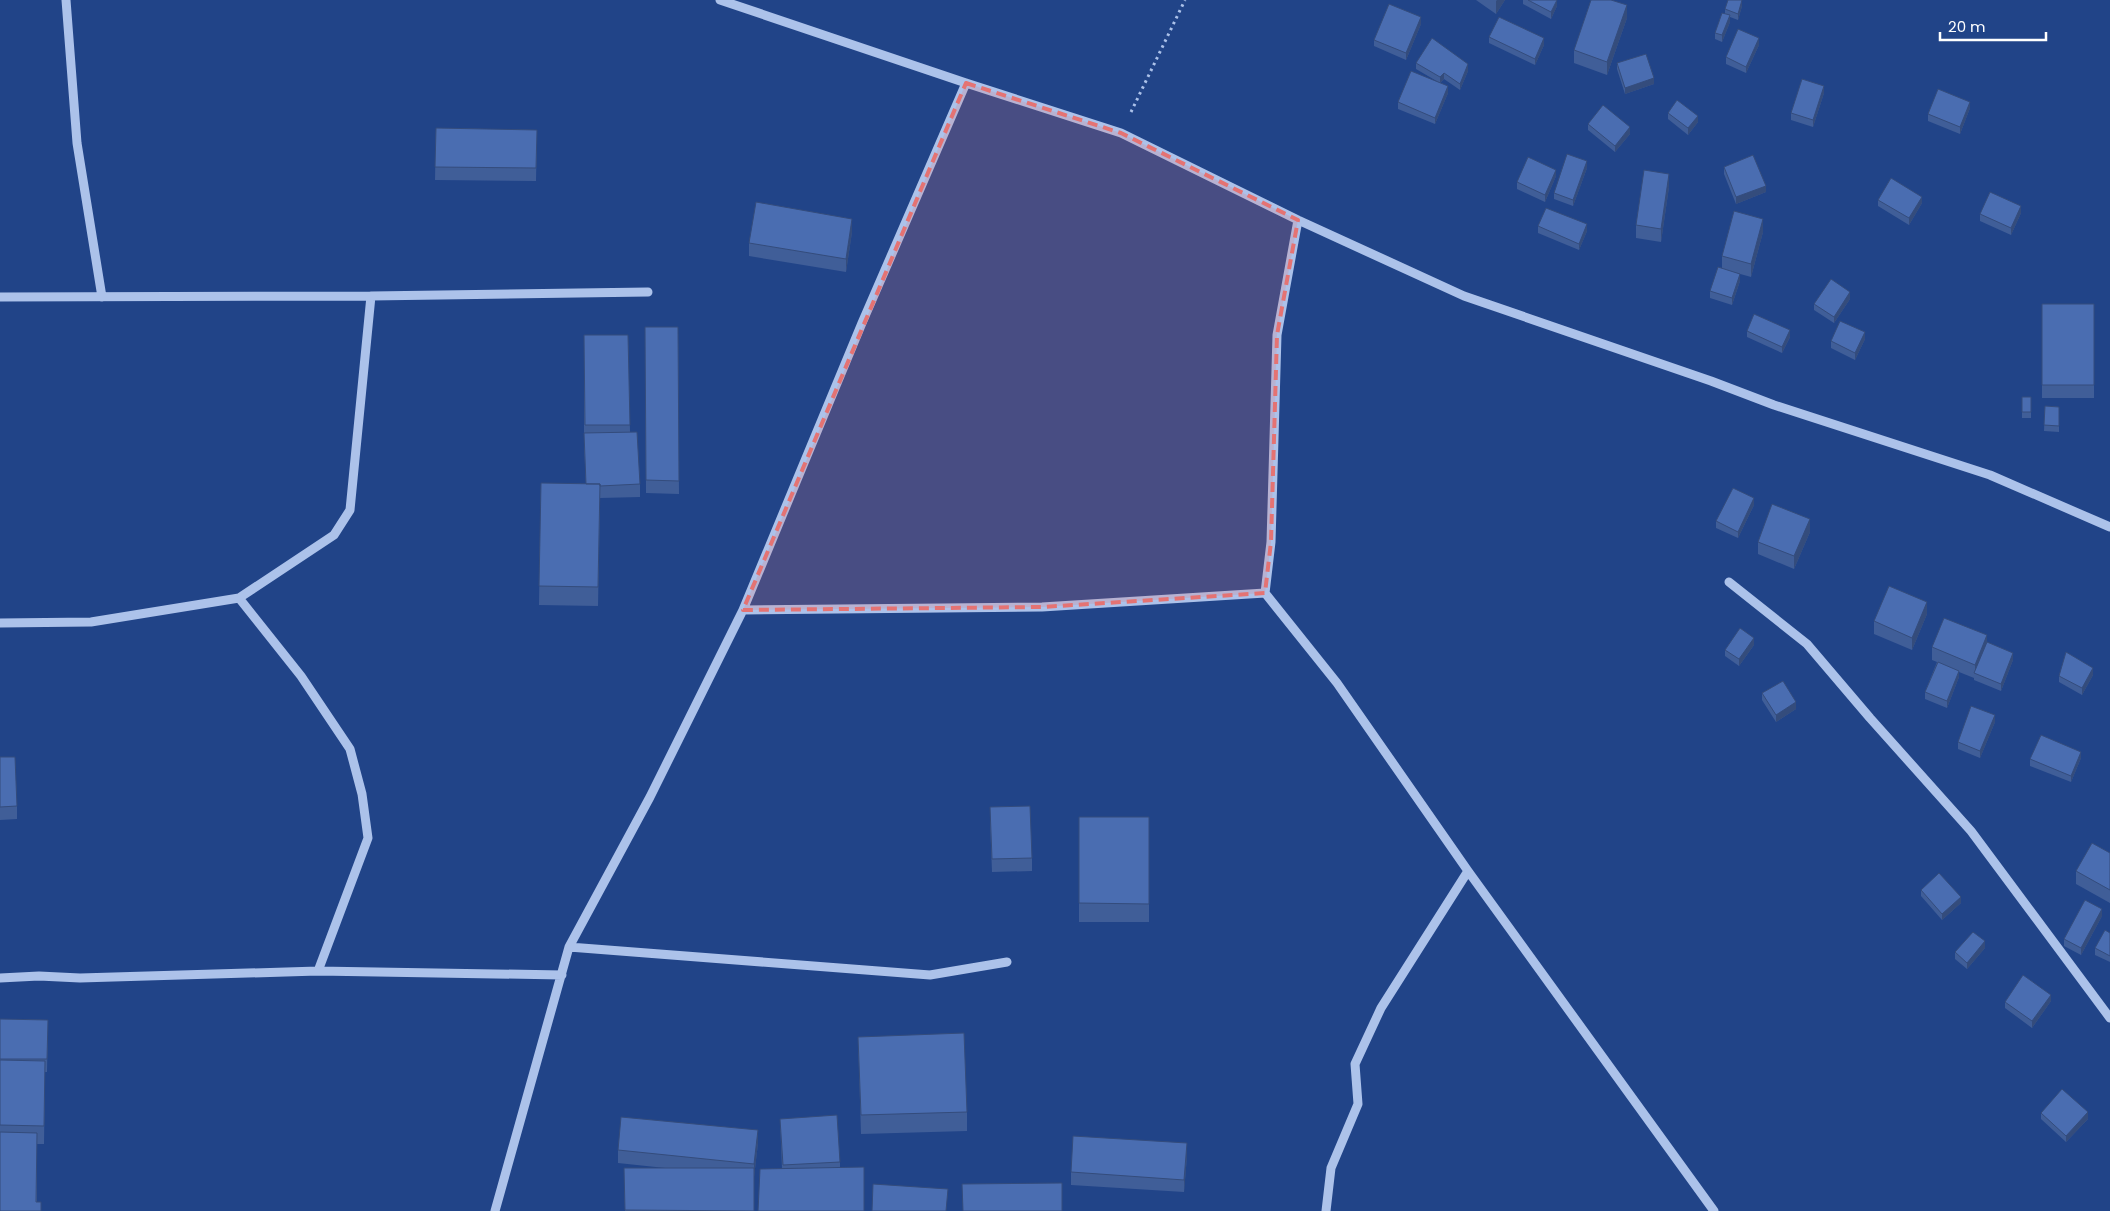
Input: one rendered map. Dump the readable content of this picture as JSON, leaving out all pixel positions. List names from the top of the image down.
{
  "scale_bar": "20 m"
}
